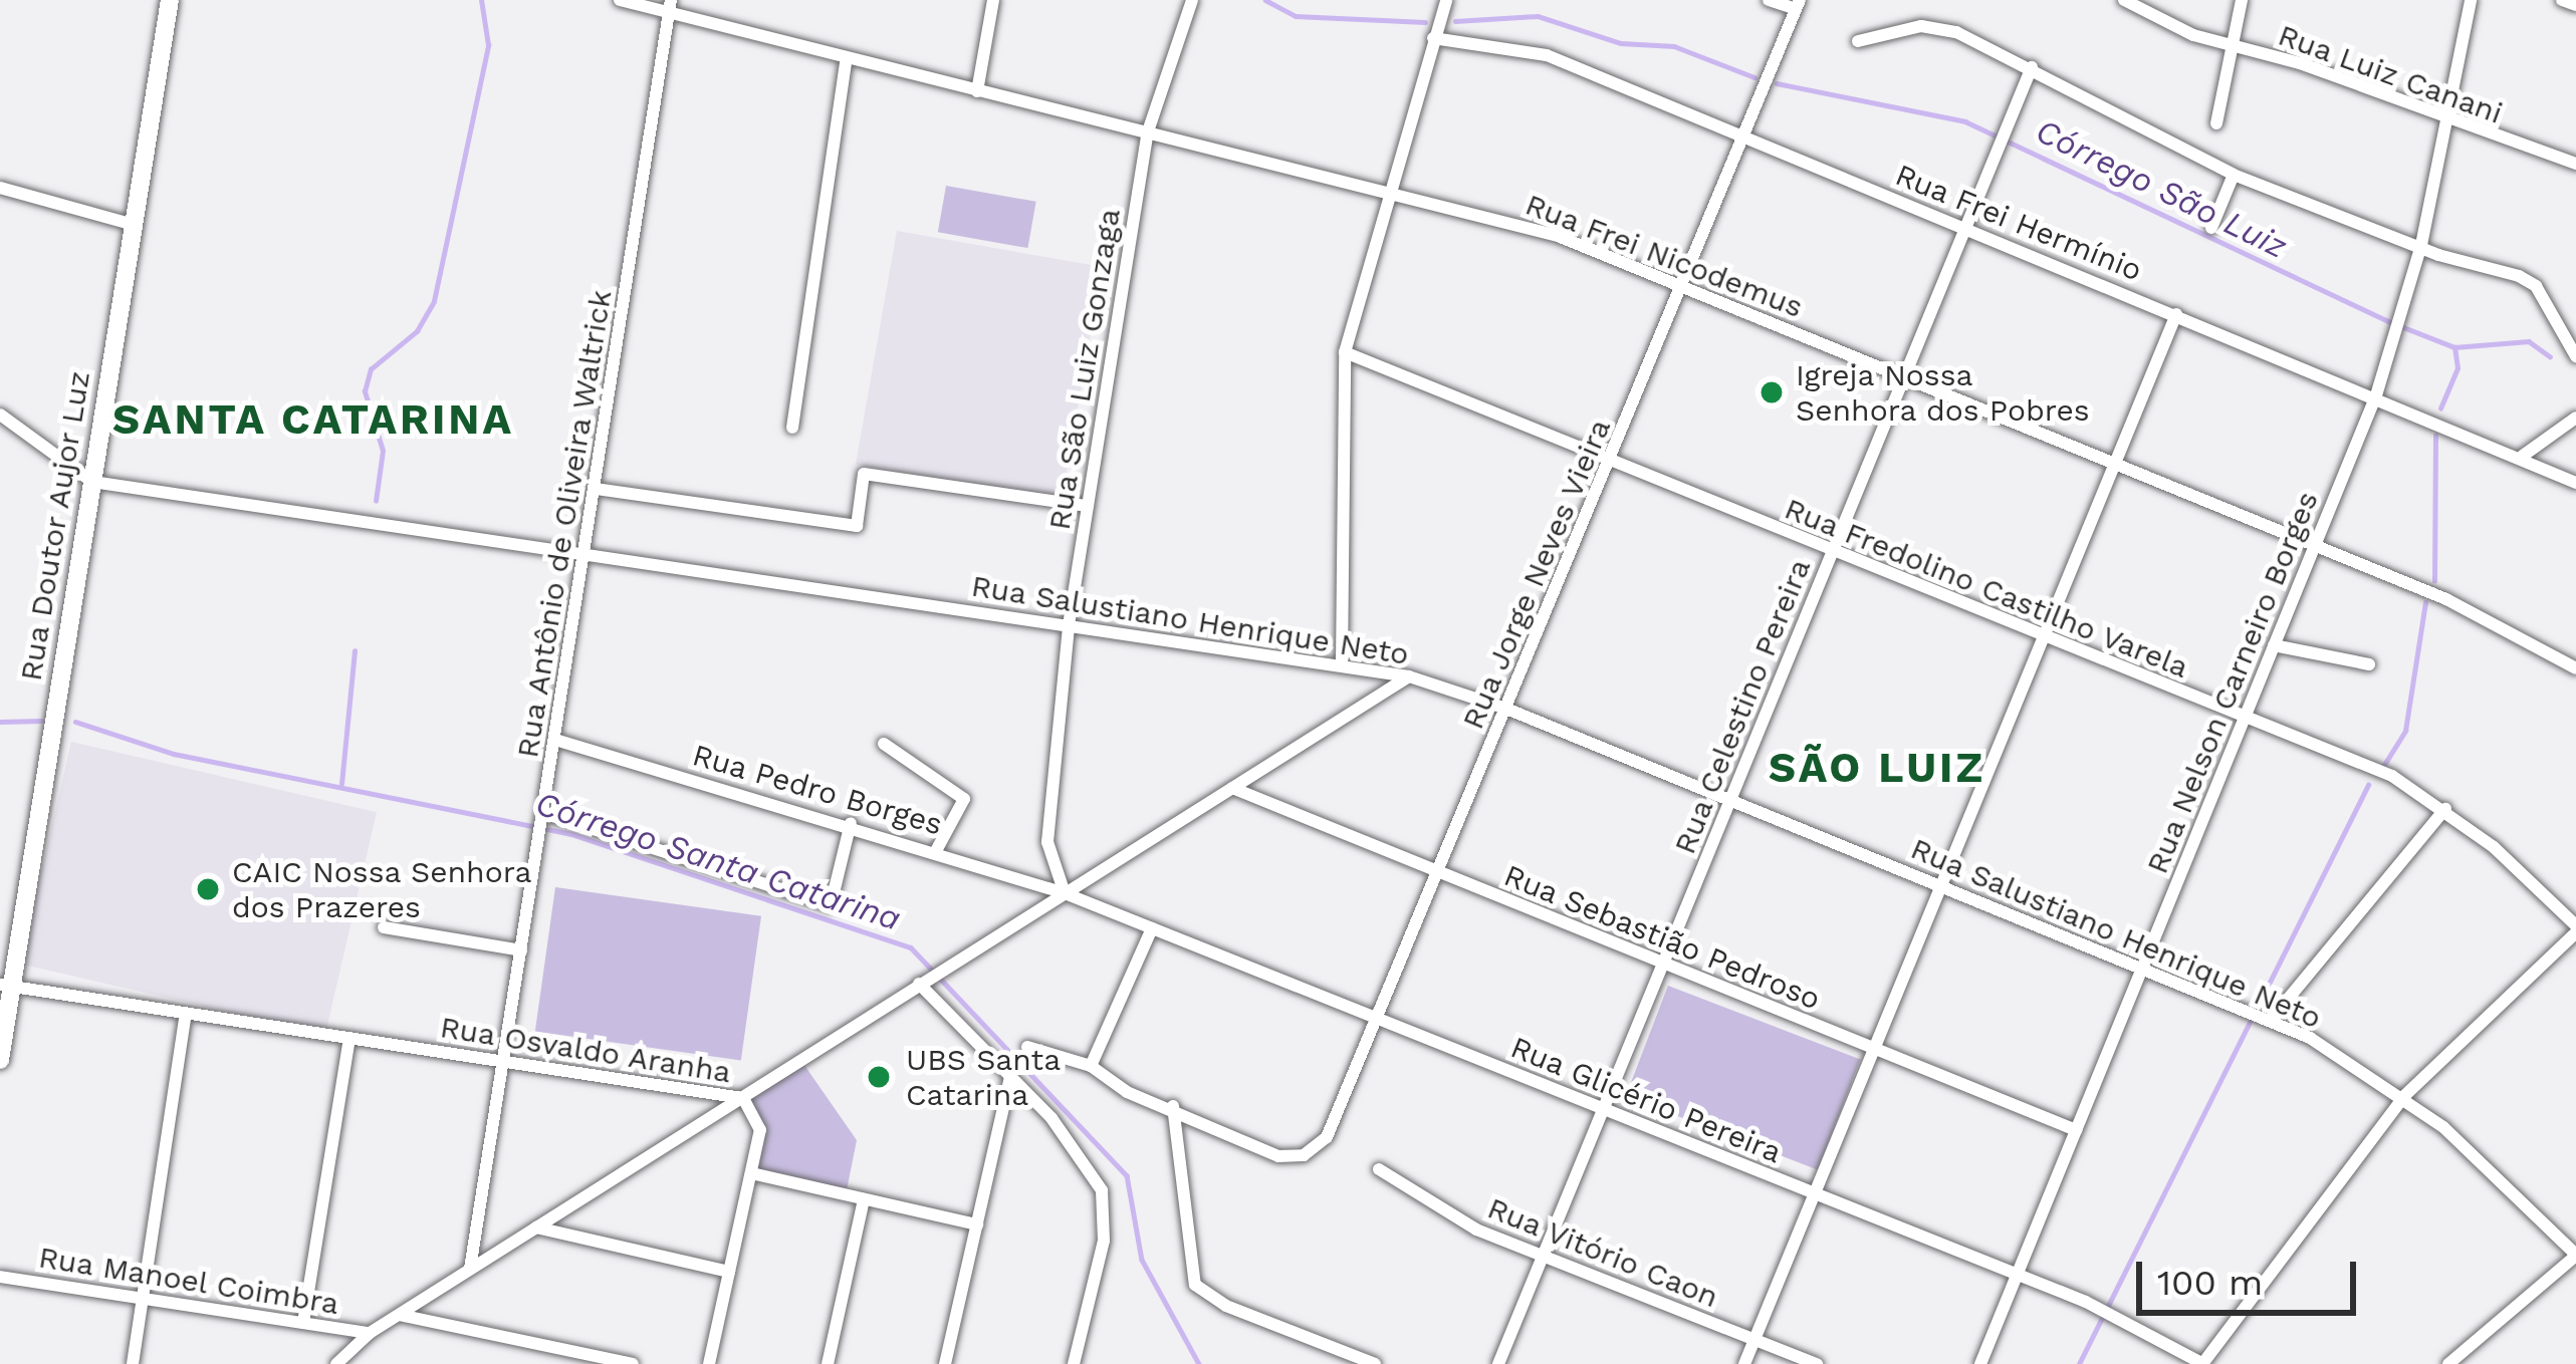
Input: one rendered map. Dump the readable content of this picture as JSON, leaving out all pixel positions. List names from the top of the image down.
{
  "streets": {
    "street": [
      "Rua Luiz Canani",
      "Rua Frei Hermínio",
      "Rua Frei Nicodemus",
      "Rua São Luiz Gonzaga",
      "Rua Antônio de Oliveira Waltrick",
      "Rua Doutor Aujor Luz",
      "Rua Jorge Neves Vieira",
      "Rua Fredolino Castilho Varela",
      "Rua Salustiano Henrique Neto",
      "Rua Nelson Carneiro Borges",
      "Rua Celestino Pereira",
      "Rua Pedro Borges",
      "Rua Sebastião Pedroso",
      "Rua Osvaldo Aranha",
      "Rua Glicério Pereira",
      "Rua Vitório Caon",
      "Rua Manoel Coimbra"
    ]
  },
  "crossings": [
    ["Rua Luiz Canani", "Rua Nelson Carneiro Borges"],
    ["Rua Frei Hermínio", "Rua Jorge Neves Vieira"],
    ["Rua Frei Hermínio", "Rua Nelson Carneiro Borges"],
    ["Rua Frei Hermínio", "Rua Celestino Pereira"],
    ["Rua Frei Nicodemus", "Rua São Luiz Gonzaga"],
    ["Rua Frei Nicodemus", "Rua Antônio de Oliveira Waltrick"],
    ["Rua Frei Nicodemus", "Rua Jorge Neves Vieira"],
    ["Rua Frei Nicodemus", "Rua Nelson Carneiro Borges"],
    ["Rua Frei Nicodemus", "Rua Celestino Pereira"],
    ["Rua São Luiz Gonzaga", "Rua Salustiano Henrique Neto"],
    ["Rua São Luiz Gonzaga", "Rua Pedro Borges"],
    ["Rua São Luiz Gonzaga", "Rua Osvaldo Aranha"],
    ["Rua São Luiz Gonzaga", "Rua Glicério Pereira"],
    ["Rua Antônio de Oliveira Waltrick", "Rua Salustiano Henrique Neto"],
    ["Rua Antônio de Oliveira Waltrick", "Rua Pedro Borges"],
    ["Rua Antônio de Oliveira Waltrick", "Rua Osvaldo Aranha"],
    ["Rua Doutor Aujor Luz", "Rua Salustiano Henrique Neto"],
    ["Rua Doutor Aujor Luz", "Rua Osvaldo Aranha"],
    ["Rua Jorge Neves Vieira", "Rua Fredolino Castilho Varela"],
    ["Rua Jorge Neves Vieira", "Rua Salustiano Henrique Neto"],
    ["Rua Jorge Neves Vieira", "Rua Sebastião Pedroso"],
    ["Rua Jorge Neves Vieira", "Rua Glicério Pereira"],
    ["Rua Fredolino Castilho Varela", "Rua Nelson Carneiro Borges"],
    ["Rua Fredolino Castilho Varela", "Rua Celestino Pereira"],
    ["Rua Salustiano Henrique Neto", "Rua Nelson Carneiro Borges"],
    ["Rua Salustiano Henrique Neto", "Rua Celestino Pereira"],
    ["Rua Salustiano Henrique Neto", "Rua Osvaldo Aranha"],
    ["Rua Nelson Carneiro Borges", "Rua Sebastião Pedroso"],
    ["Rua Nelson Carneiro Borges", "Rua Glicério Pereira"],
    ["Rua Celestino Pereira", "Rua Sebastião Pedroso"],
    ["Rua Celestino Pereira", "Rua Glicério Pereira"],
    ["Rua Celestino Pereira", "Rua Vitório Caon"],
    ["Rua Pedro Borges", "Rua Osvaldo Aranha"],
    ["Rua Pedro Borges", "Rua Glicério Pereira"],
    ["Rua Sebastião Pedroso", "Rua Osvaldo Aranha"],
    ["Rua Osvaldo Aranha", "Rua Glicério Pereira"]
  ],
  "districts": ["SANTA CATARINA", "SÃO LUIZ"],
  "water": ["Córrego São Luiz", "Córrego Santa Catarina"],
  "places": ["Igreja Nossa Senhora dos Pobres", "CAIC Nossa Senhora dos Prazeres", "UBS Santa Catarina"],
  "scale_bar": "100 m"
}
